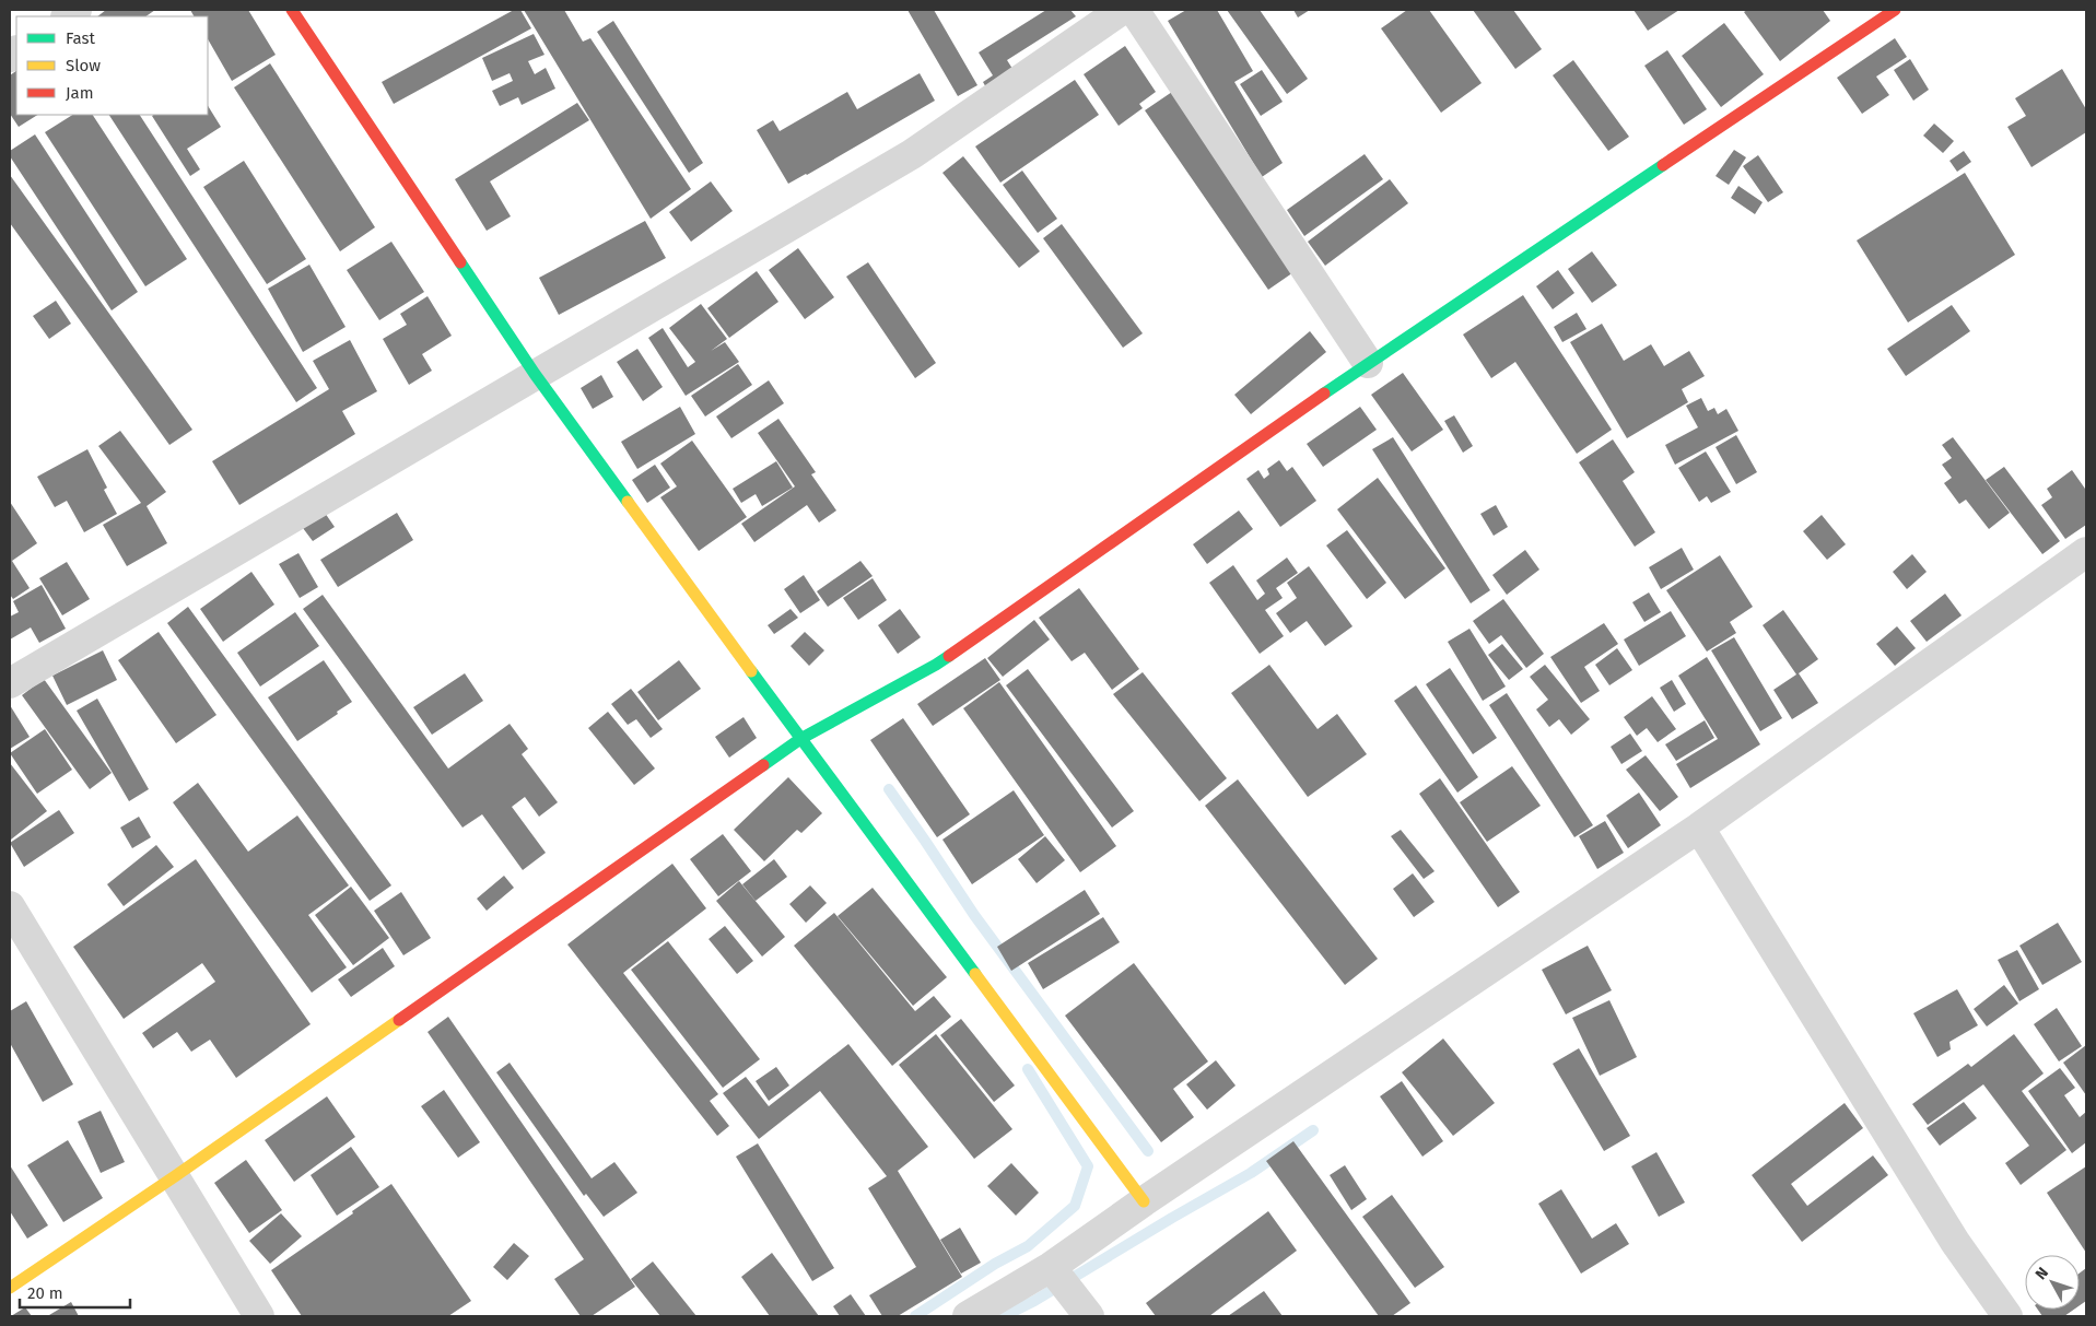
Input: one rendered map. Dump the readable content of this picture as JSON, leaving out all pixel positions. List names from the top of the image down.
{
  "legend": ["Fast", "Slow", "Jam"],
  "scale_bar": "20 m",
  "north": "top left"
}
